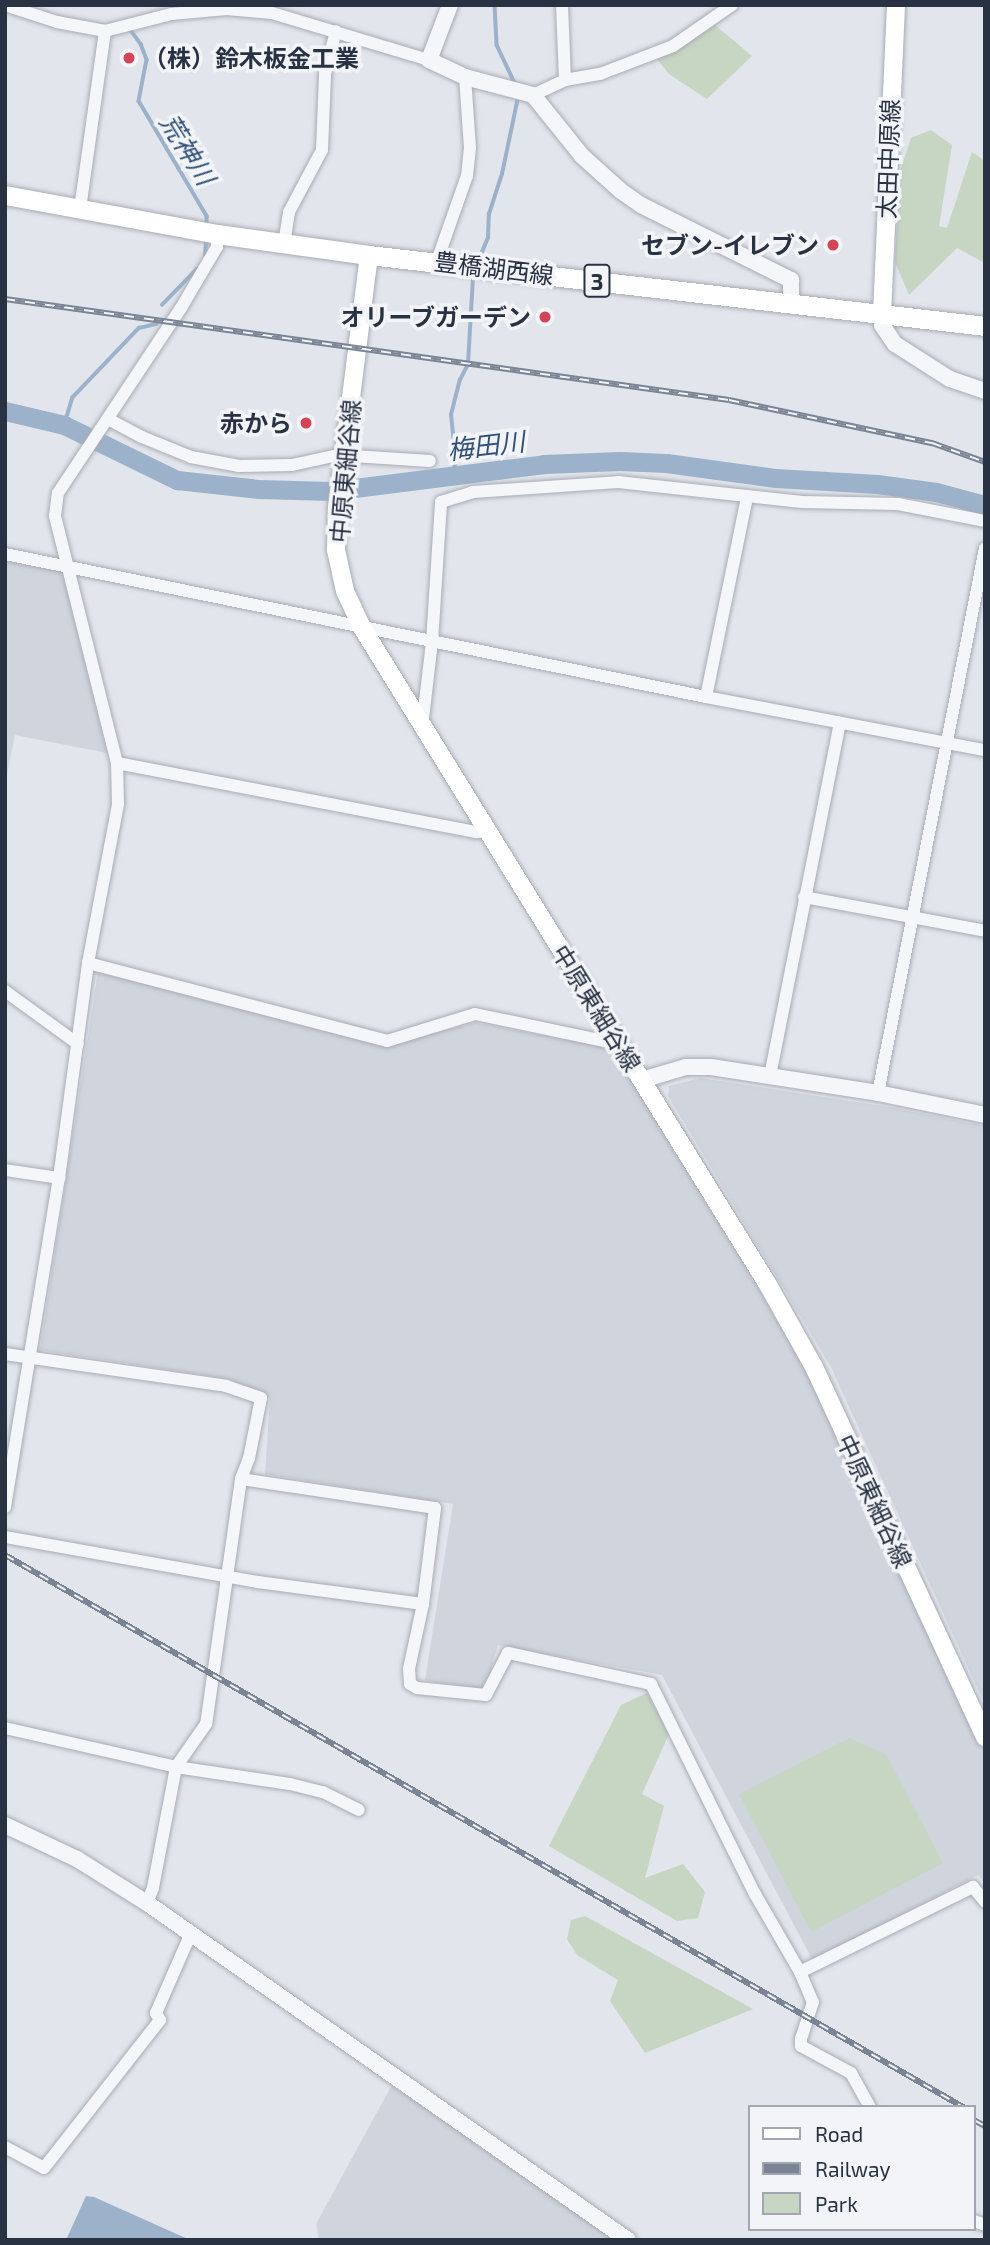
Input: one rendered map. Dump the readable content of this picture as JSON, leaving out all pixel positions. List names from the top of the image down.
{
  "streets": {
    "main road": [
      "太田中原線",
      "豊橋湖西線",
      "3",
      "中原東細谷線"
    ]
  },
  "crossings": [
    ["太田中原線", "豊橋湖西線"],
    ["豊橋湖西線", "中原東細谷線"]
  ],
  "water": ["荒神川", "梅田川"],
  "places": [
    "（株）鈴木板金工業",
    "セブン-イレブン",
    "オリーブガーデン",
    "赤から"
  ],
  "legend": ["Road", "Railway", "Park"]
}
